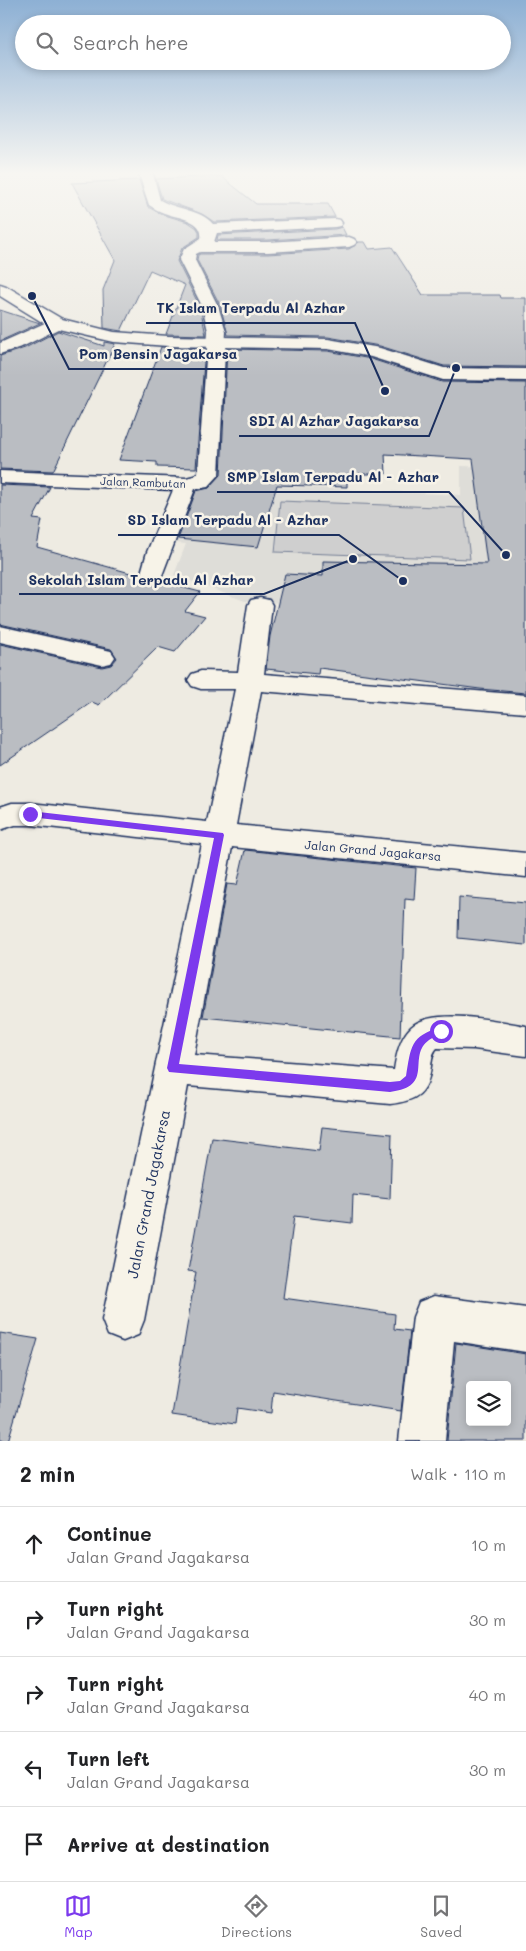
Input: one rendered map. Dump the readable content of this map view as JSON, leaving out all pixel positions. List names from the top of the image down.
{
  "streets": {
    "street": ["Jalan Rambutan", "Jalan Grand Jagakarsa"]
  },
  "places": [
    "Pom Bensin Jagakarsa",
    "SDI Al Azhar Jagakarsa",
    "TK Islam Terpadu Al Azhar",
    "SMP Islam Terpadu Al - Azhar",
    "Sekolah Islam Terpadu Al Azhar",
    "SD Islam Terpadu Al - Azhar"
  ],
  "page": {
    "search": "Search here",
    "heading": ["2 min", "Walk · 110 m"],
    "list": [
      ["Continue", "Jalan Grand Jagakarsa", "10 m"],
      ["Turn right", "Jalan Grand Jagakarsa", "30 m"],
      ["Turn right", "Jalan Grand Jagakarsa", "40 m"],
      ["Turn left", "Jalan Grand Jagakarsa", "30 m"],
      "Arrive at destination"
    ],
    "nav": ["Map", "Directions", "Saved"]
  }
}
